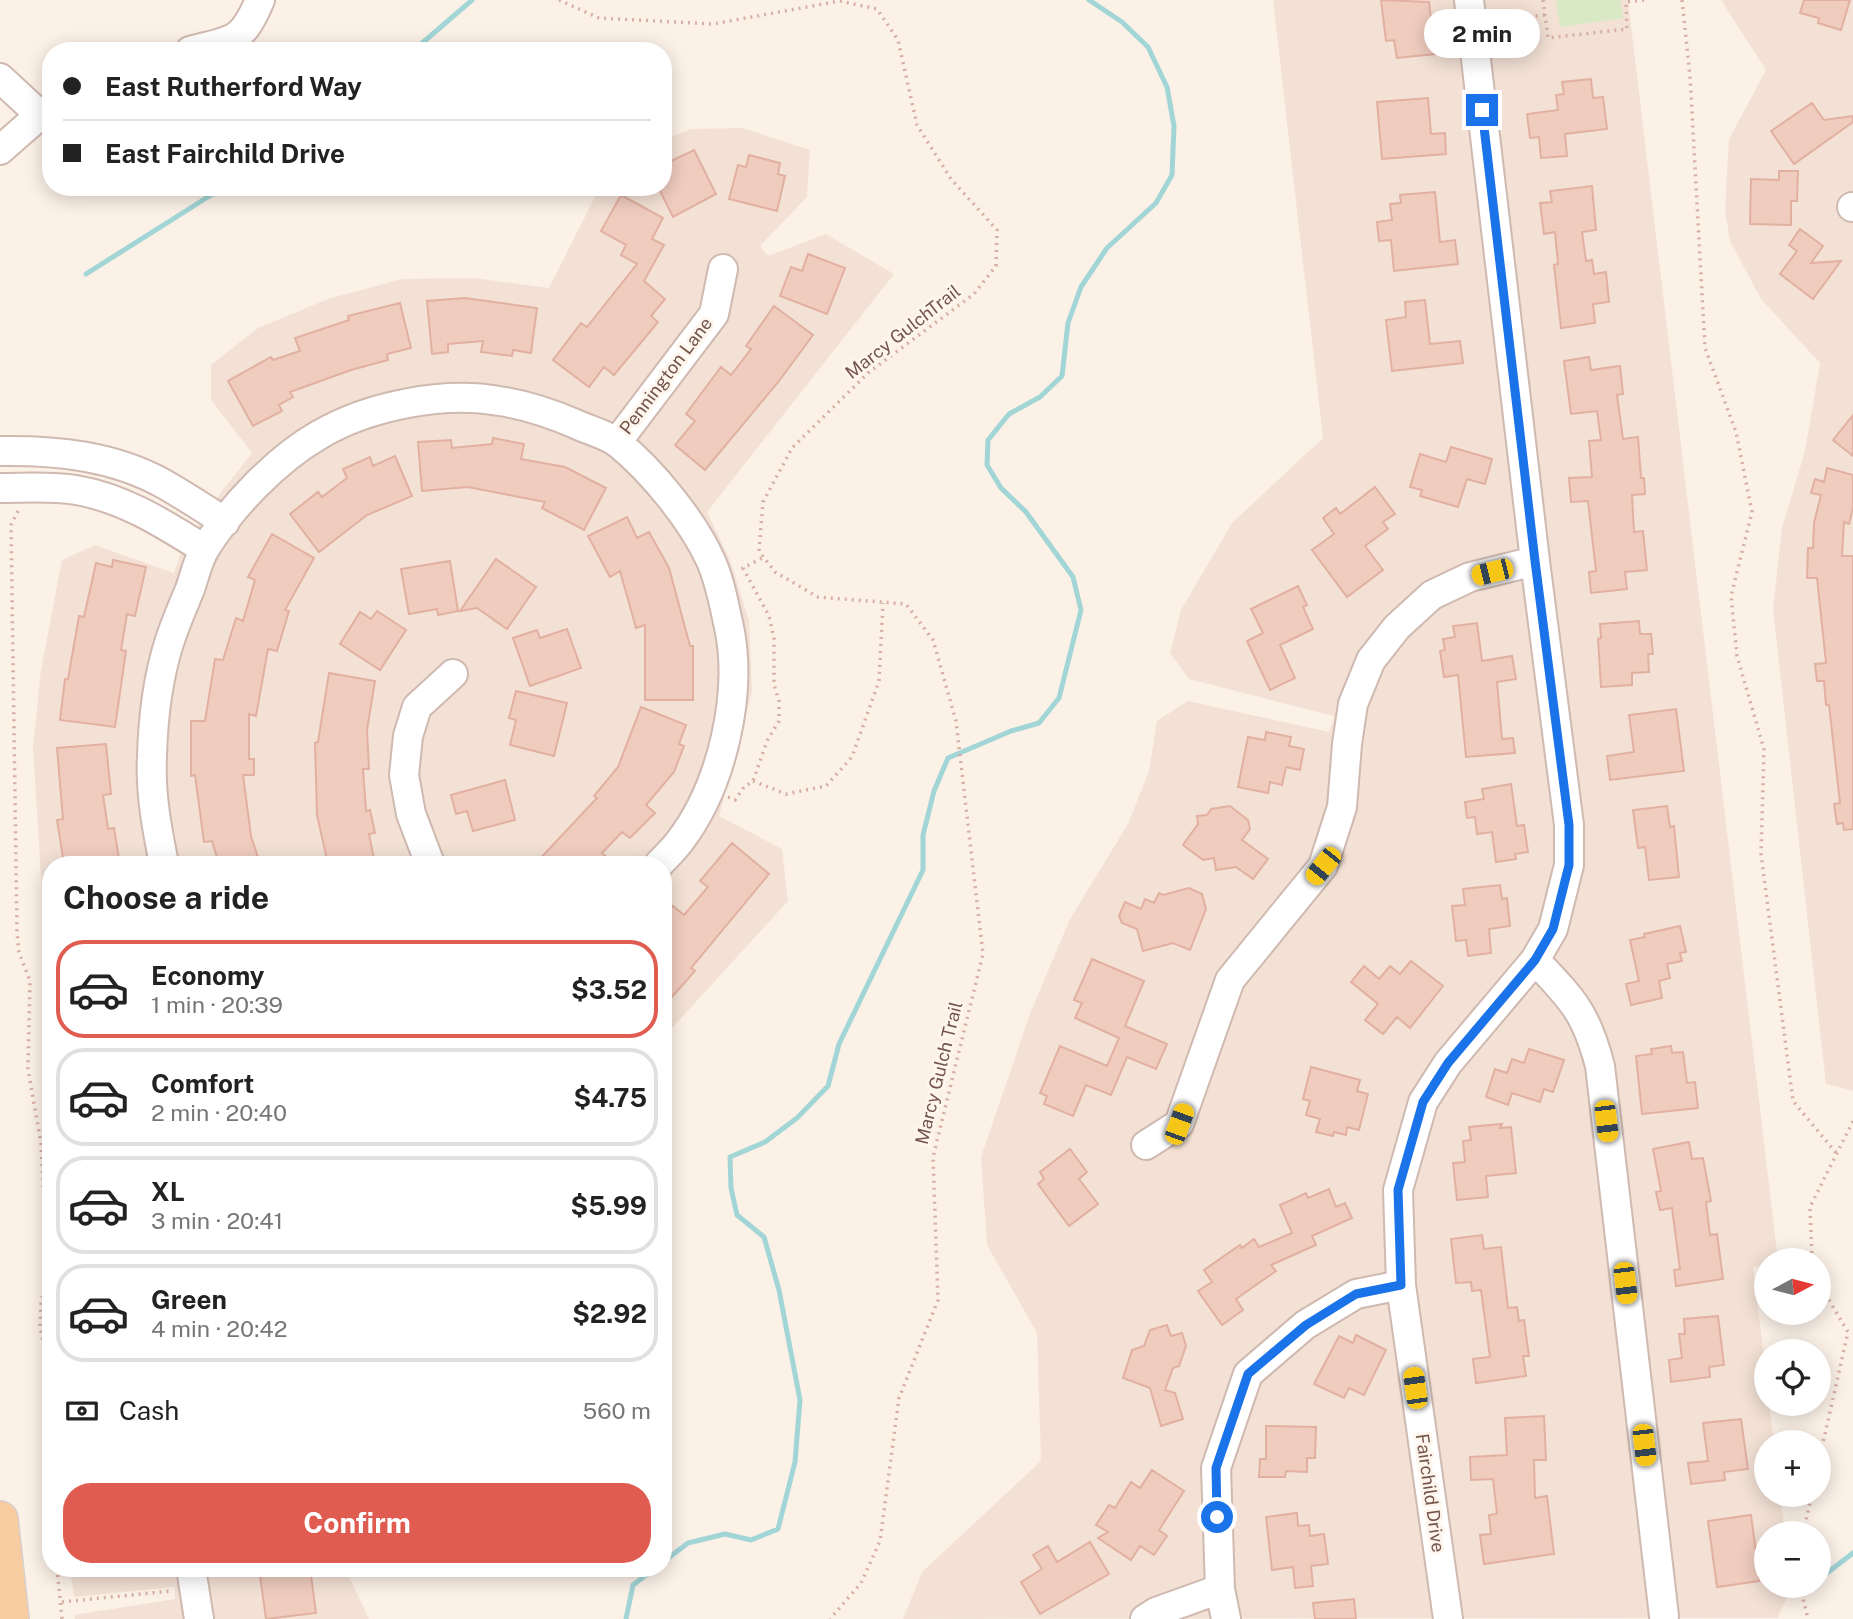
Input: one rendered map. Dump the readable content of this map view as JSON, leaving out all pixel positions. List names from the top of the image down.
{
  "streets": {
    "street": ["Pennington Lane", "Fairchild Drive"],
    "path": ["Marcy GulchTrail", "Marcy Gulch Trail"]
  },
  "north": "right",
  "page": {
    "bubble": "2 min",
    "banner": ["East Rutherford Way", "East Fairchild Drive"],
    "heading": "Choose a ride",
    "list": [
      {
        "name": "Economy",
        "note": "1 min · 20:39",
        "value": "$3.52"
      },
      {
        "name": "Comfort",
        "note": "2 min · 20:40",
        "value": "$4.75"
      },
      {
        "name": "XL",
        "note": "3 min · 20:41",
        "value": "$5.99"
      },
      {
        "name": "Green",
        "note": "4 min · 20:42",
        "value": "$2.92"
      }
    ],
    "map_buttons": ["+", "−"],
    "pay": ["Cash", "560 m"],
    "buttons": "Confirm"
  }
}
